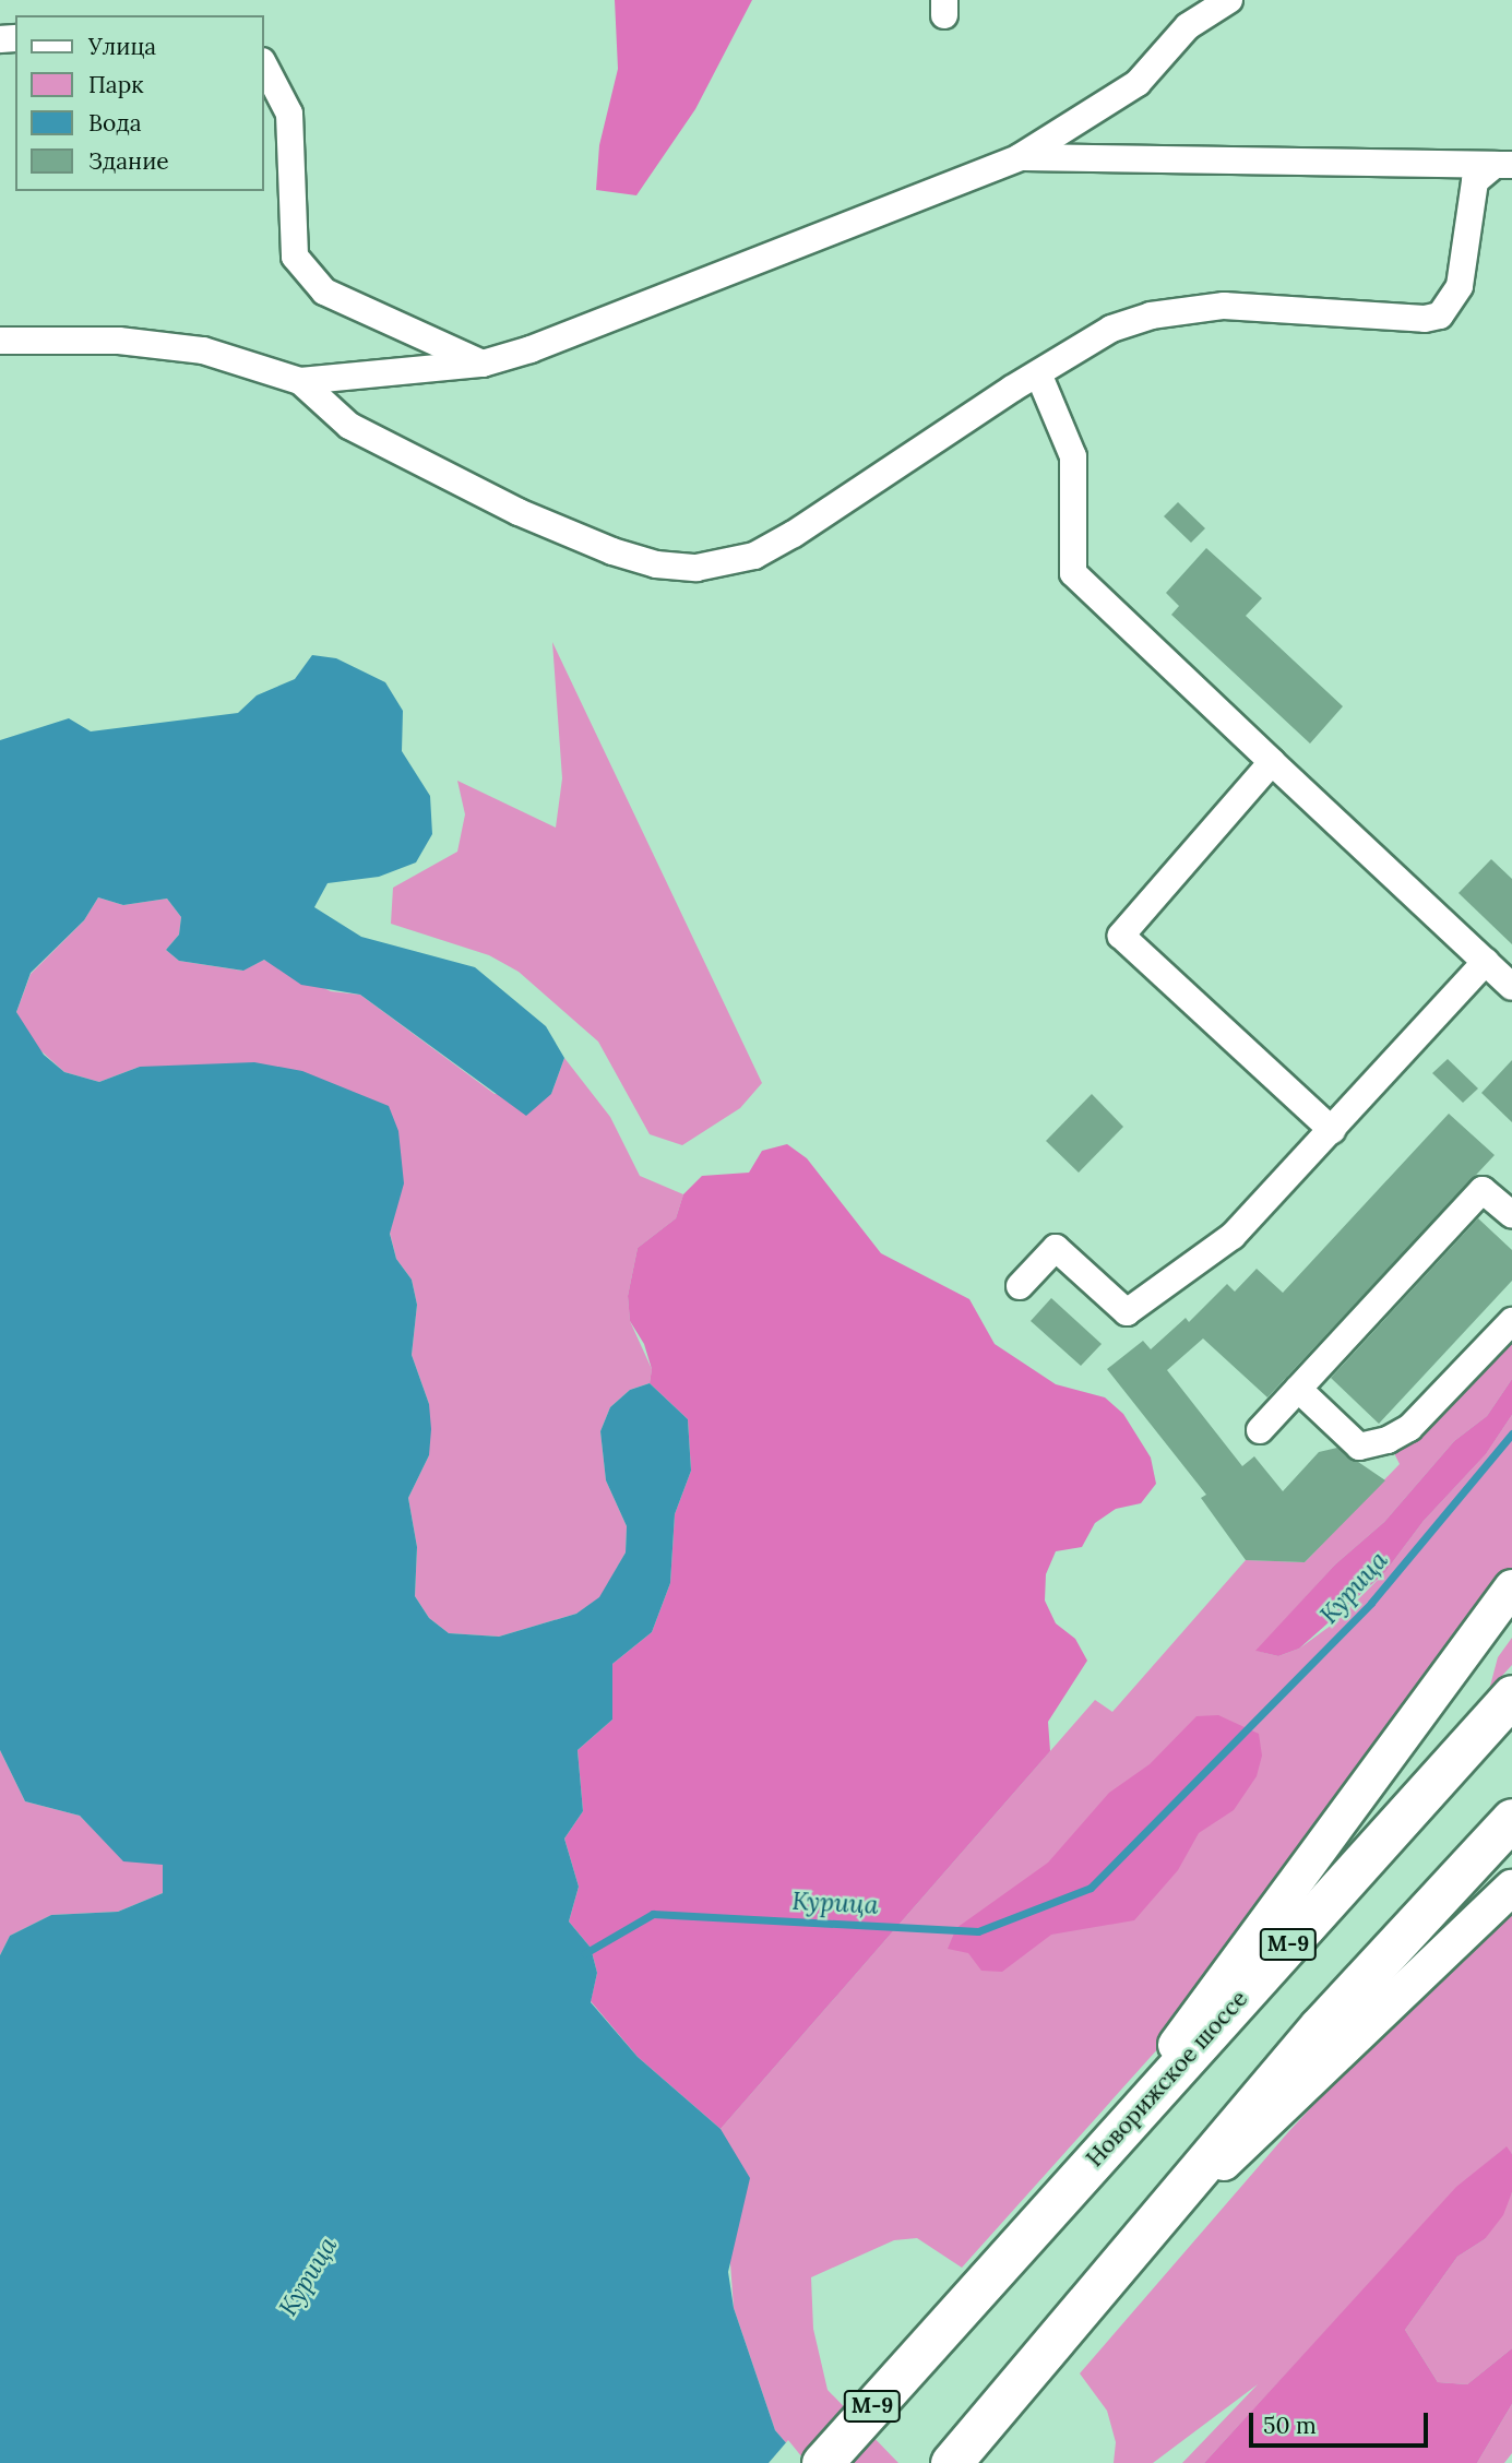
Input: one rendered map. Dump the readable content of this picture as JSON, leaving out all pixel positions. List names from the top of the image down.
{
  "streets": {
    "highway": ["М-9", "Новорижское шоссе"]
  },
  "crossings": [
    ["М-9", "Новорижское шоссе"]
  ],
  "water": ["Курица"],
  "legend": [
    "Улица",
    "Парк",
    "Вода",
    "Здание"
  ],
  "scale_bar": "50 m"
}
